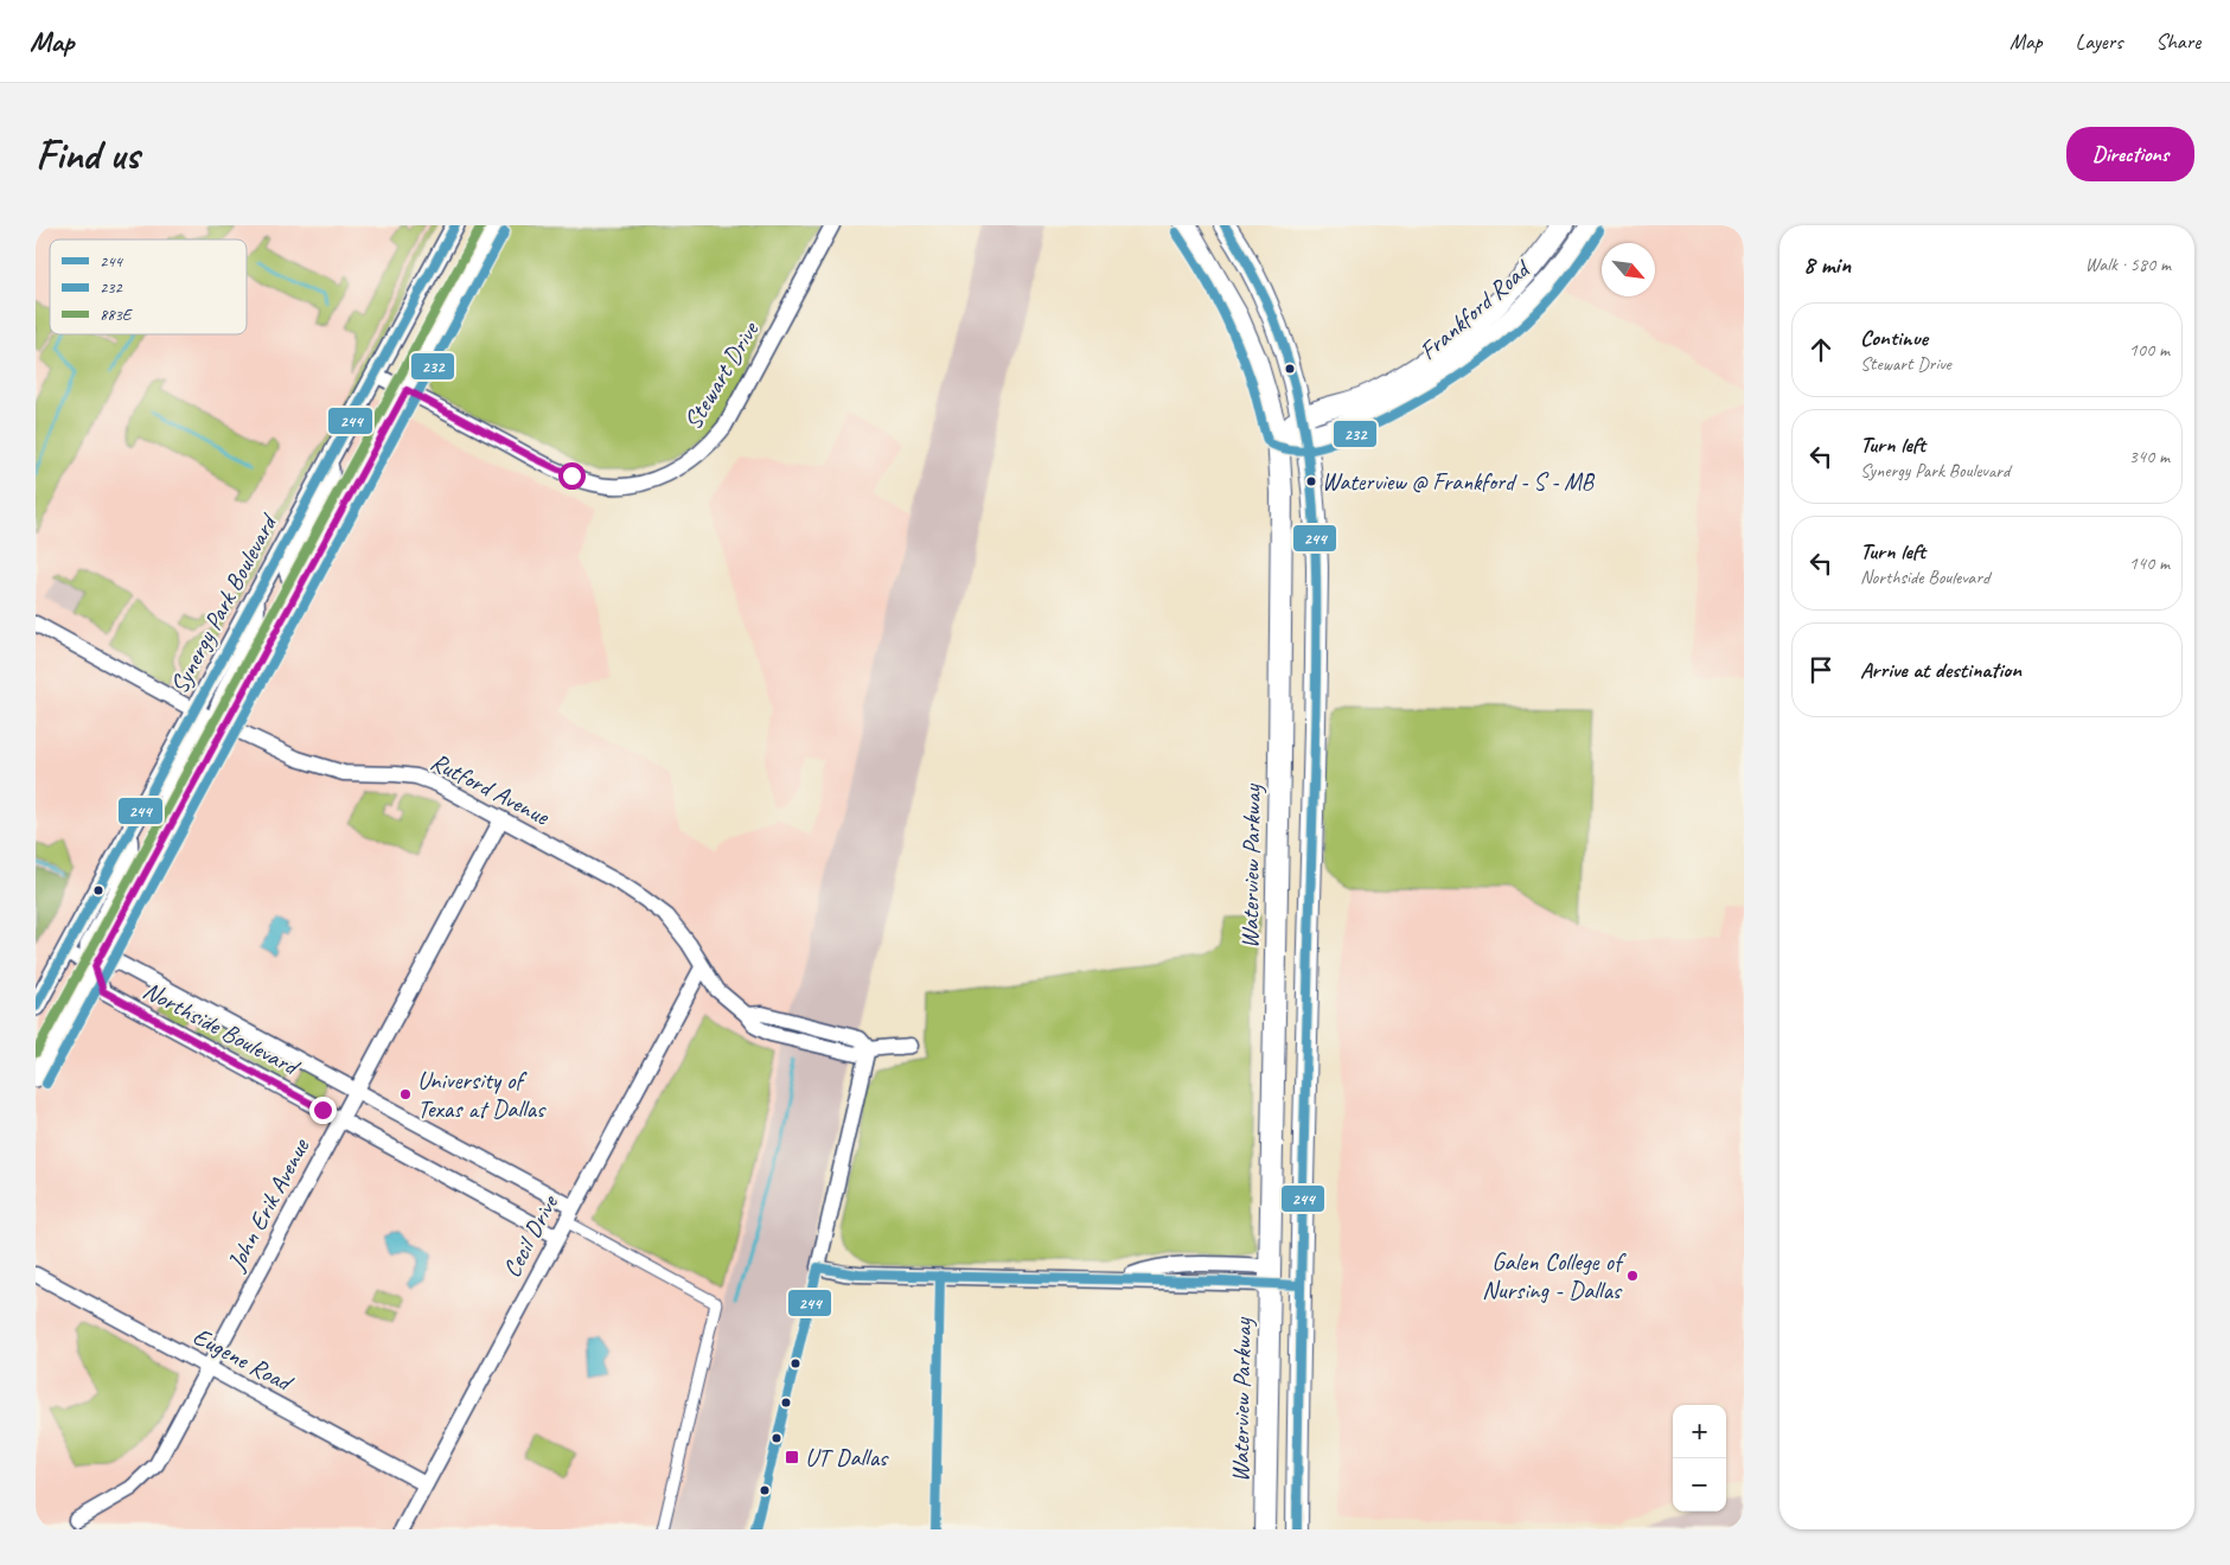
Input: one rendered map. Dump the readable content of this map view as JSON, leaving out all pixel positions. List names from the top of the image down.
{
  "streets": {
    "main road": ["Frankford Road", "Waterview Parkway"],
    "street": [
      "Stewart Drive",
      "Synergy Park Boulevard",
      "Rutford Avenue",
      "Northside Boulevard",
      "John Erik Avenue",
      "Cecil Drive",
      "Eugene Road"
    ]
  },
  "crossings": [
    ["Frankford Road", "Waterview Parkway"],
    ["Stewart Drive", "Synergy Park Boulevard"],
    ["Synergy Park Boulevard", "Rutford Avenue"],
    ["Synergy Park Boulevard", "Northside Boulevard"],
    ["Rutford Avenue", "John Erik Avenue"],
    ["Rutford Avenue", "Cecil Drive"],
    ["Northside Boulevard", "John Erik Avenue"],
    ["Northside Boulevard", "Cecil Drive"],
    ["John Erik Avenue", "Eugene Road"],
    ["Cecil Drive", "Eugene Road"]
  ],
  "places": {
    "other": ["Waterview @ Frankford - S - MB", "University of Texas at Dallas", "Galen College of Nursing - Dallas"],
    "transit": ["UT Dallas"]
  },
  "lines": ["transit line 244", "transit line 883E", "transit line 232"],
  "legend": ["244", "232", "883E"],
  "north": "bottom right",
  "page": {
    "header": "Map",
    "nav": ["Map", "Layers", "Share"],
    "buttons": "Directions",
    "title": "Find us",
    "heading": ["8 min", "Walk · 580 m"],
    "list": [
      ["Continue", "Stewart Drive", "100 m"],
      ["Turn left", "Synergy Park Boulevard", "340 m"],
      ["Turn left", "Northside Boulevard", "140 m"],
      "Arrive at destination"
    ],
    "map_buttons": ["+", "−"]
  }
}
